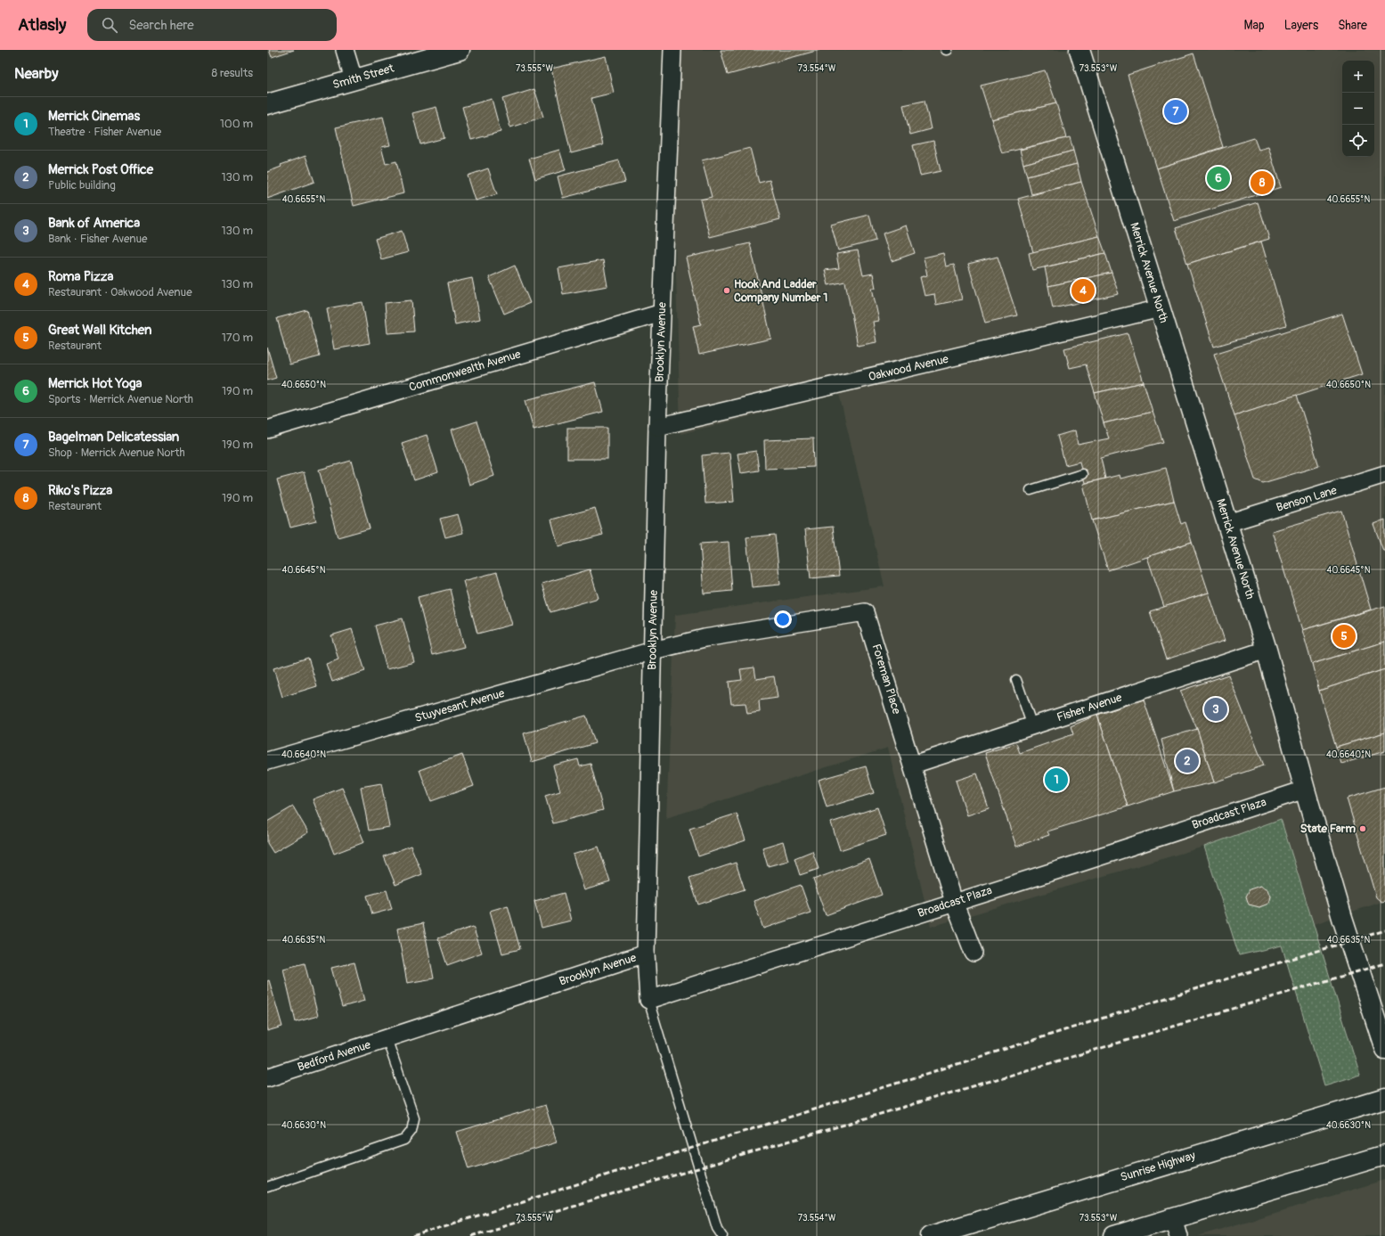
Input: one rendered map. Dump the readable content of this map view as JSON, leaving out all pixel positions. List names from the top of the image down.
{
  "streets": {
    "main road": ["Smith Street", "Merrick Avenue North", "Sunrise Highway"],
    "street": [
      "Brooklyn Avenue",
      "Oakwood Avenue",
      "Commonwealth Avenue",
      "Benson Lane",
      "Foreman Place",
      "Stuyvesant Avenue",
      "Fisher Avenue",
      "Broadcast Plaza",
      "Bedford Avenue"
    ]
  },
  "crossings": [
    ["Merrick Avenue North", "Oakwood Avenue"],
    ["Merrick Avenue North", "Benson Lane"],
    ["Merrick Avenue North", "Fisher Avenue"],
    ["Merrick Avenue North", "Broadcast Plaza"],
    ["Brooklyn Avenue", "Oakwood Avenue"],
    ["Brooklyn Avenue", "Commonwealth Avenue"],
    ["Brooklyn Avenue", "Foreman Place"],
    ["Brooklyn Avenue", "Stuyvesant Avenue"],
    ["Brooklyn Avenue", "Bedford Avenue"],
    ["Foreman Place", "Stuyvesant Avenue"],
    ["Foreman Place", "Fisher Avenue"],
    ["Foreman Place", "Broadcast Plaza"]
  ],
  "places": ["Hook And Ladder Company Number 1", "State Farm"],
  "page": {
    "header": "Atlasly",
    "search": "Search here",
    "nav": ["Map", "Layers", "Share"],
    "heading": ["Nearby", "8 results"],
    "map_buttons": ["+", "−"],
    "list": [
      {
        "mark": "1",
        "name": "Merrick Cinemas",
        "note": "Theatre · Fisher Avenue",
        "value": "100 m"
      },
      {
        "mark": "2",
        "name": "Merrick Post Office",
        "note": "Public building",
        "value": "130 m"
      },
      {
        "mark": "3",
        "name": "Bank of America",
        "note": "Bank · Fisher Avenue",
        "value": "130 m"
      },
      {
        "mark": "4",
        "name": "Roma Pizza",
        "note": "Restaurant · Oakwood Avenue",
        "value": "130 m"
      },
      {
        "mark": "5",
        "name": "Great Wall Kitchen",
        "note": "Restaurant",
        "value": "170 m"
      },
      {
        "mark": "6",
        "name": "Merrick Hot Yoga",
        "note": "Sports · Merrick Avenue North",
        "value": "190 m"
      },
      {
        "mark": "7",
        "name": "Bagelman Delicatessian",
        "note": "Shop · Merrick Avenue North",
        "value": "190 m"
      },
      {
        "mark": "8",
        "name": "Riko's Pizza",
        "note": "Restaurant",
        "value": "190 m"
      }
    ],
    "pins": [
      "7",
      "6",
      "8",
      "4",
      "5",
      "3",
      "2",
      "1"
    ]
  },
  "coordinates": [
    "73.555°W",
    "73.554°W",
    "73.553°W",
    "40.6655°N",
    "40.6650°N",
    "40.6645°N",
    "40.6640°N",
    "40.6635°N",
    "40.6630°N"
  ]
}
